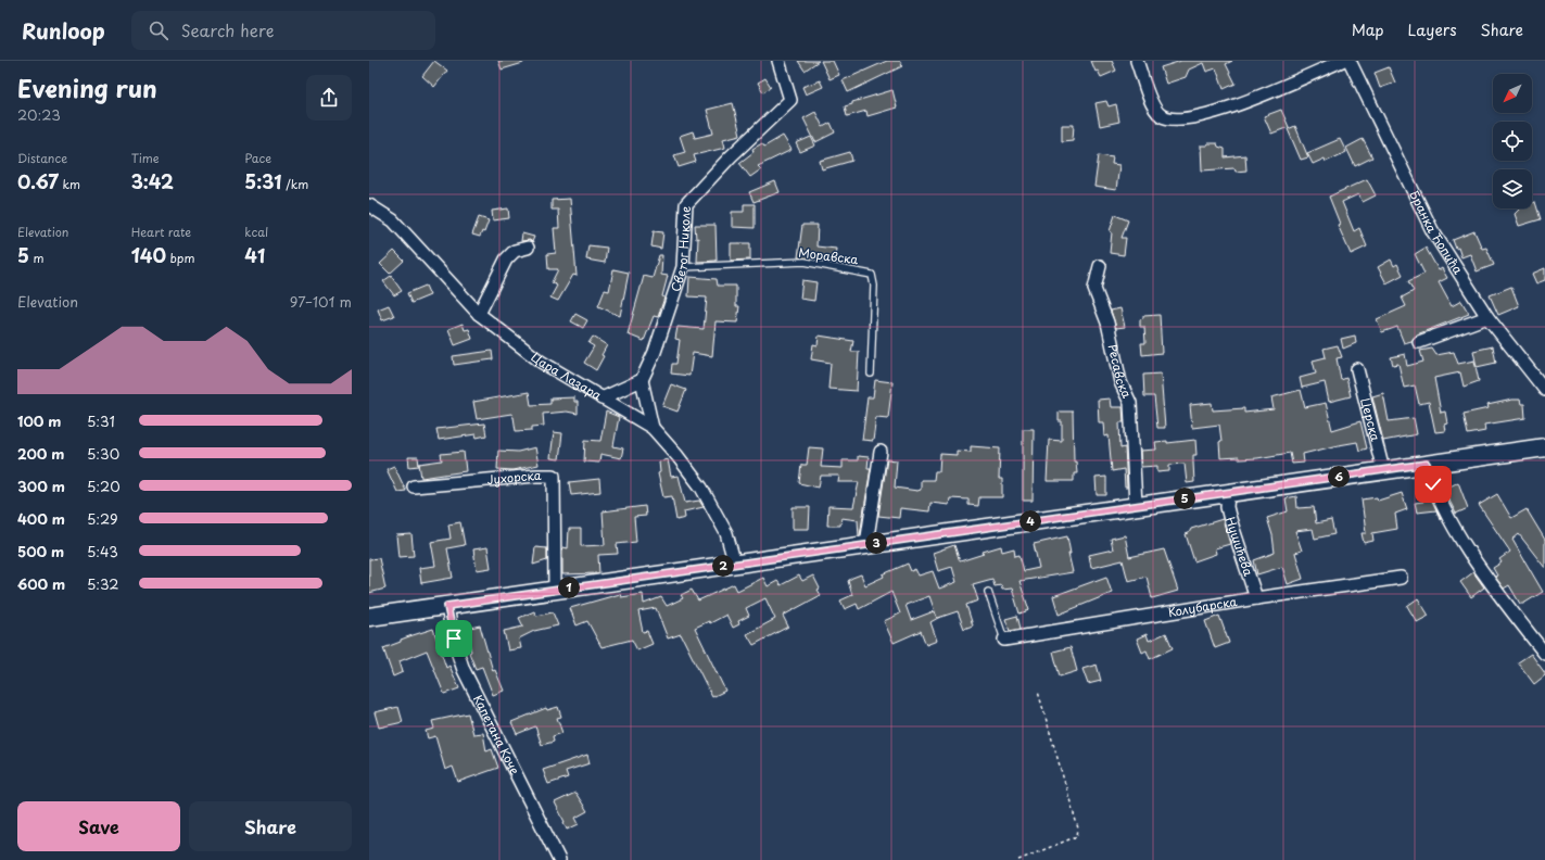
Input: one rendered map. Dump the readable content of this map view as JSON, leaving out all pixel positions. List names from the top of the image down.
{
  "streets": {
    "street": [
      "Бранка Ћопића",
      "Светог Николе",
      "Ресавска",
      "Цара Лазара",
      "Церска",
      "Јухорска",
      "Нушићева",
      "Колубарска",
      "Капетана Коче"
    ],
    "lane": ["Моравска"]
  },
  "crossings": [
    ["Светог Николе", "Моравска"],
    ["Нушићева", "Колубарска"]
  ],
  "north": "bottom left",
  "page": {
    "header": "Runloop",
    "search": "Search here",
    "nav": ["Map", "Layers", "Share"],
    "heading": ["Evening run", "20:23"],
    "stats": [
      ["Distance", "0.67 km"],
      ["Time", "3:42"],
      ["Pace", "5:31 /km"],
      ["Elevation", "5 m"],
      ["Heart rate", "140 bpm"],
      ["kcal", "41"]
    ],
    "chart": ["Elevation", "97–101 m"],
    "list": [
      {
        "name": "100 m",
        "note": "5:31"
      },
      {
        "name": "200 m",
        "note": "5:30"
      },
      {
        "name": "300 m",
        "note": "5:20"
      },
      {
        "name": "400 m",
        "note": "5:29"
      },
      {
        "name": "500 m",
        "note": "5:43"
      },
      {
        "name": "600 m",
        "note": "5:32"
      }
    ],
    "pins": [
      "6",
      "5",
      "4",
      "3",
      "2",
      "1"
    ],
    "buttons": ["Save", "Share"]
  }
}
